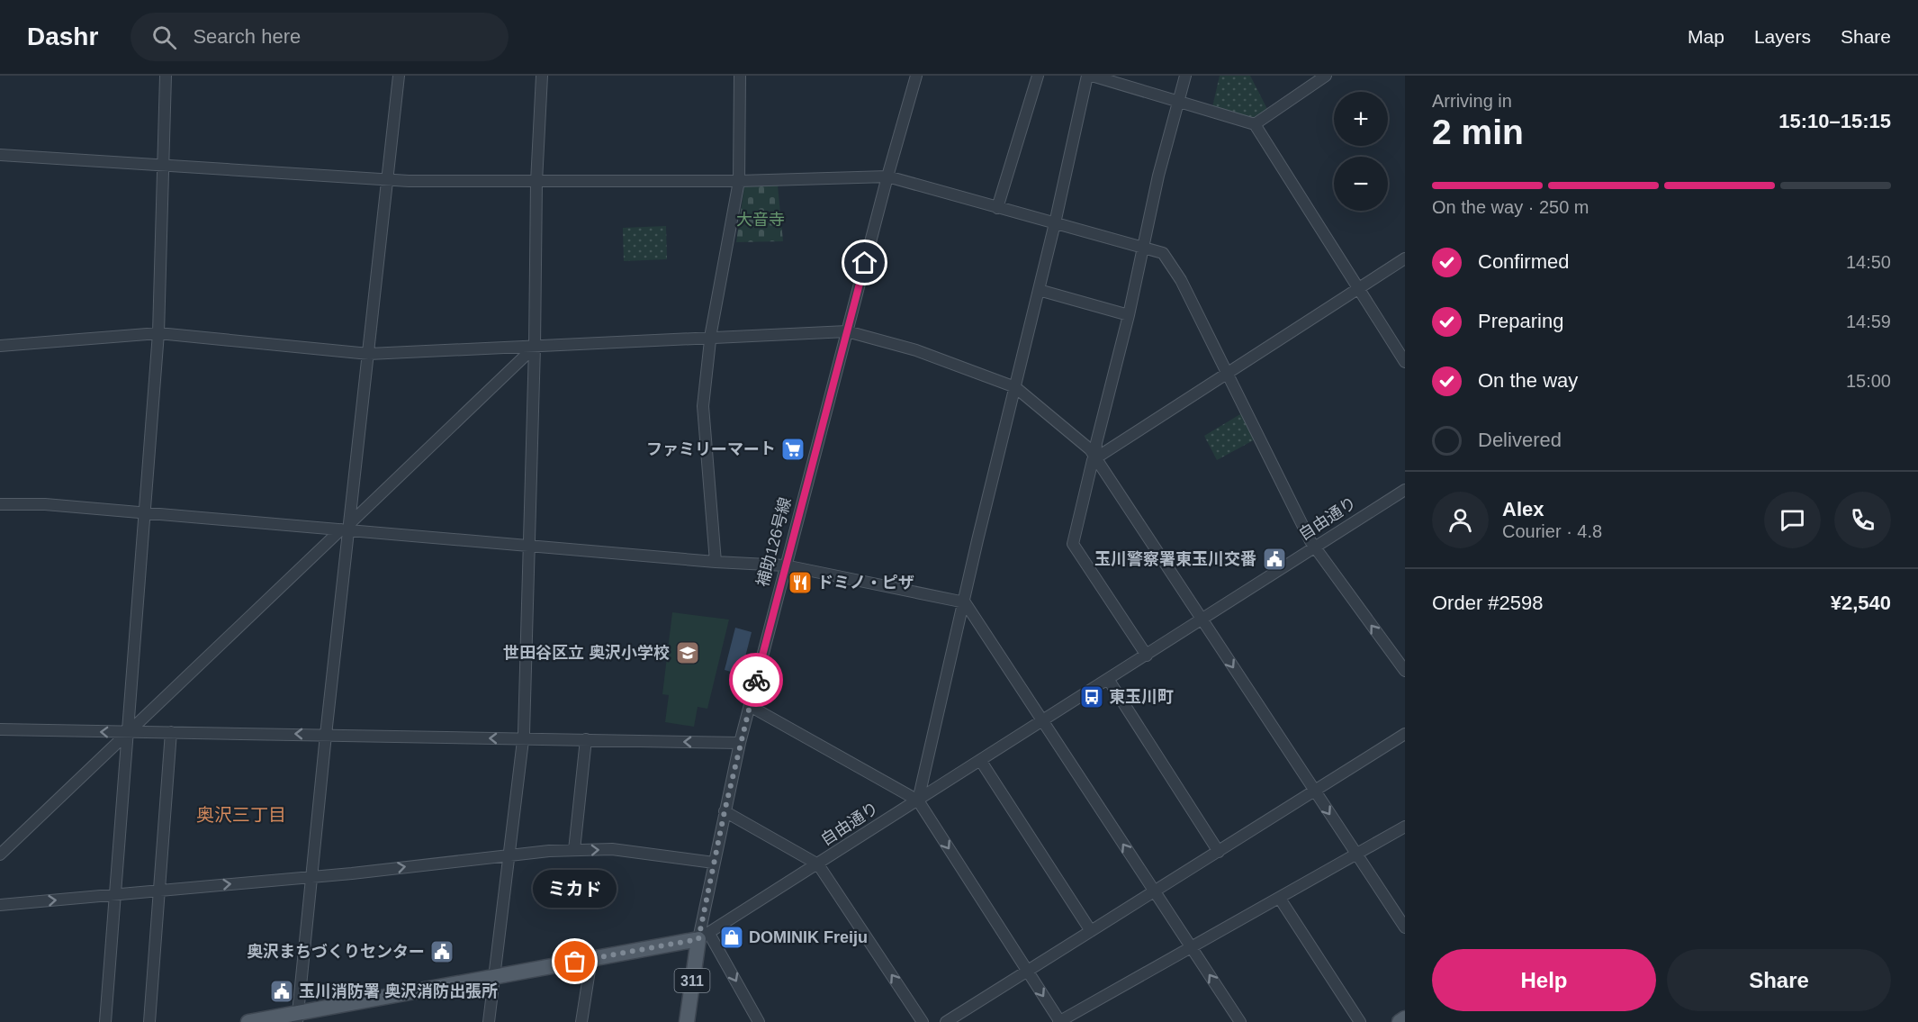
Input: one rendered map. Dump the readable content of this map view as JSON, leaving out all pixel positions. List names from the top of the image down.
{
  "streets": {
    "main road": ["自由通り", "補助126号線", "311"]
  },
  "crossings": [
    ["自由通り", "補助126号線"]
  ],
  "districts": ["奥沢三丁目"],
  "parks": ["大音寺"],
  "places": {
    "supermarket": ["ファミリーマート"],
    "public building": ["玉川警察署東玉川交番", "奥沢まちづくりセンター", "玉川消防署 奥沢消防出張所"],
    "restaurant": ["ドミノ・ピザ"],
    "school or university": ["世田谷区立 奥沢小学校"],
    "bus stop": ["東玉川町"],
    "shop": ["DOMINIK Freiju"],
    "other": ["ミカド"]
  },
  "page": {
    "header": "Dashr",
    "search": "Search here",
    "nav": ["Map", "Layers", "Share"],
    "heading": ["2 min", "Arriving in", "15:10–15:15"],
    "panel": [
      "Alex",
      "Courier · 4.8",
      "Order #2598",
      "¥2,540"
    ],
    "map_buttons": ["+", "−"],
    "bar": "On the way · 250 m",
    "list": [
      ["Confirmed", "14:50"],
      ["Preparing", "14:59"],
      ["On the way", "15:00"],
      "Delivered"
    ],
    "bubble": "ミカド",
    "buttons": ["Help", "Share"]
  }
}
